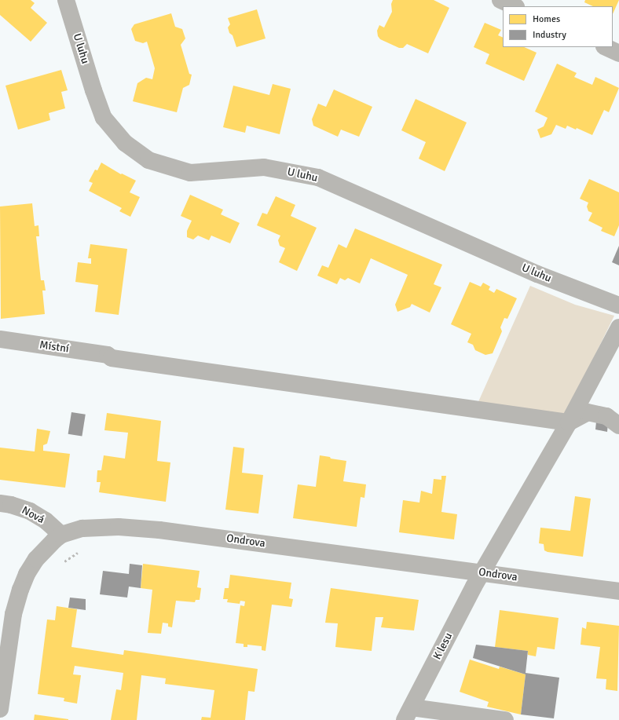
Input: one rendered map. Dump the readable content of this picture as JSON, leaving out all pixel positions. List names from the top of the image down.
{
  "streets": {
    "street": [
      "U luhu",
      "Místní",
      "Nová",
      "Ondrova",
      "K lesu"
    ]
  },
  "crossings": [
    ["Místní", "K lesu"],
    ["Nová", "Ondrova"],
    ["Ondrova", "K lesu"]
  ],
  "legend": ["Homes", "Industry"]
}
